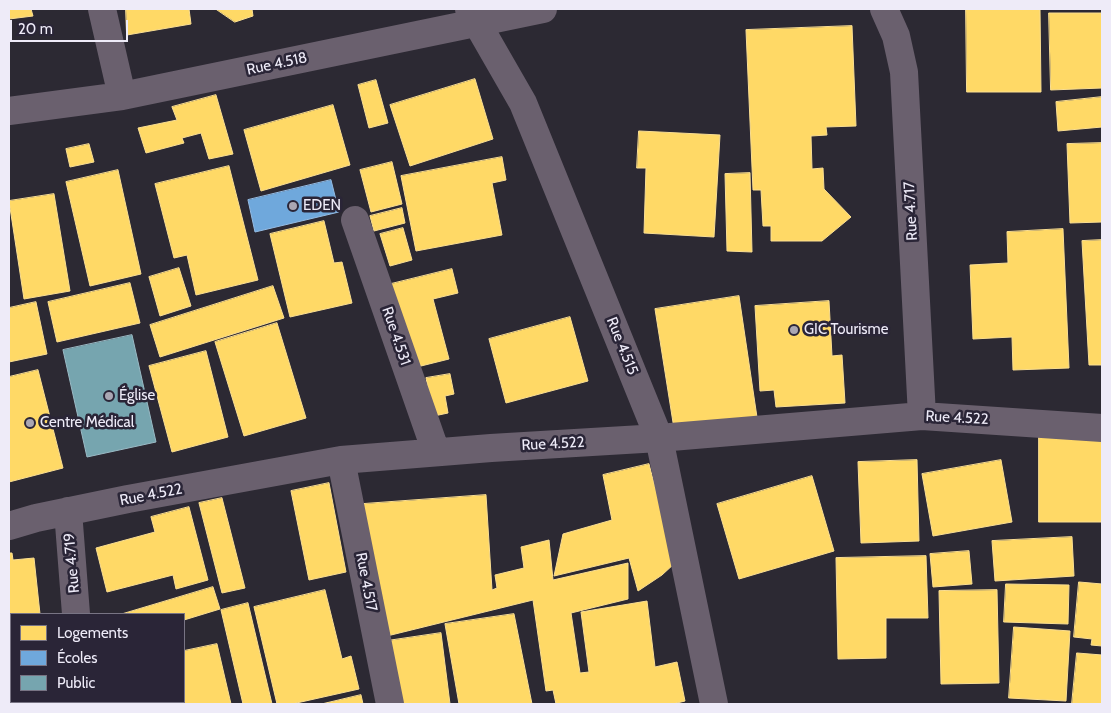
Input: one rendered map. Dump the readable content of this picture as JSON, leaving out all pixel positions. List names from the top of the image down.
{
  "streets": {
    "street": [
      "Rue 4.518",
      "Rue 4.717",
      "Rue 4.531",
      "Rue 4.515",
      "Rue 4.522",
      "Rue 4.719",
      "Rue 4.517"
    ]
  },
  "crossings": [
    ["Rue 4.518", "Rue 4.515"],
    ["Rue 4.717", "Rue 4.522"],
    ["Rue 4.531", "Rue 4.522"],
    ["Rue 4.515", "Rue 4.522"],
    ["Rue 4.522", "Rue 4.719"],
    ["Rue 4.522", "Rue 4.517"]
  ],
  "places": [
    "EDEN",
    "GIC Tourisme",
    "Église",
    "Centre Médical"
  ],
  "legend": ["Logements", "Écoles", "Public"],
  "scale_bar": "20 m"
}
